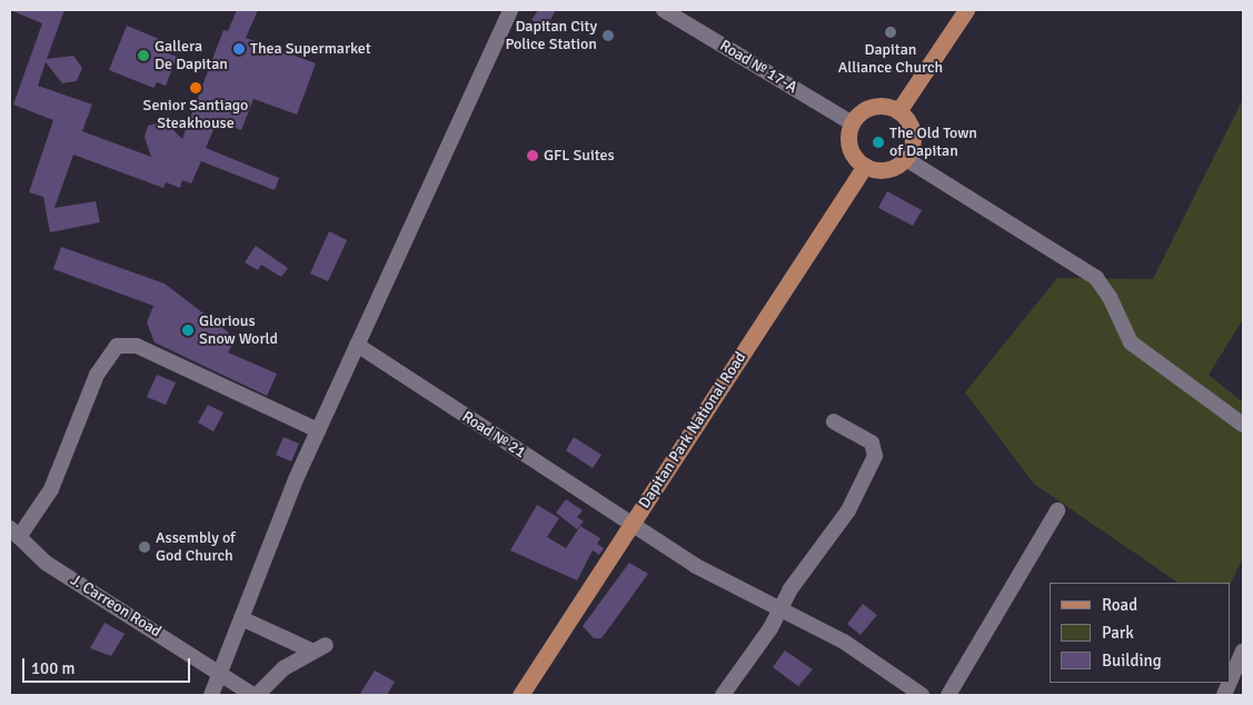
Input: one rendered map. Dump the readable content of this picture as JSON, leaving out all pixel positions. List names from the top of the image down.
{
  "streets": {
    "main road": ["Dapitan Park National Road"],
    "street": ["Road № 17-A", "Road № 21", "J. Carreon Road"]
  },
  "crossings": [
    ["Road № 17-A", "Dapitan Park National Road"],
    ["Dapitan Park National Road", "Road № 21"]
  ],
  "places": [
    "Dapitan Alliance Church",
    "Dapitan City Police Station",
    "Thea Supermarket",
    "Gallera De Dapitan",
    "Senior Santiago Steakhouse",
    "The Old Town of Dapitan",
    "GFL Suites",
    "Glorious Snow World",
    "Assembly of God Church"
  ],
  "legend": ["Road", "Park", "Building"],
  "scale_bar": "100 m"
}
